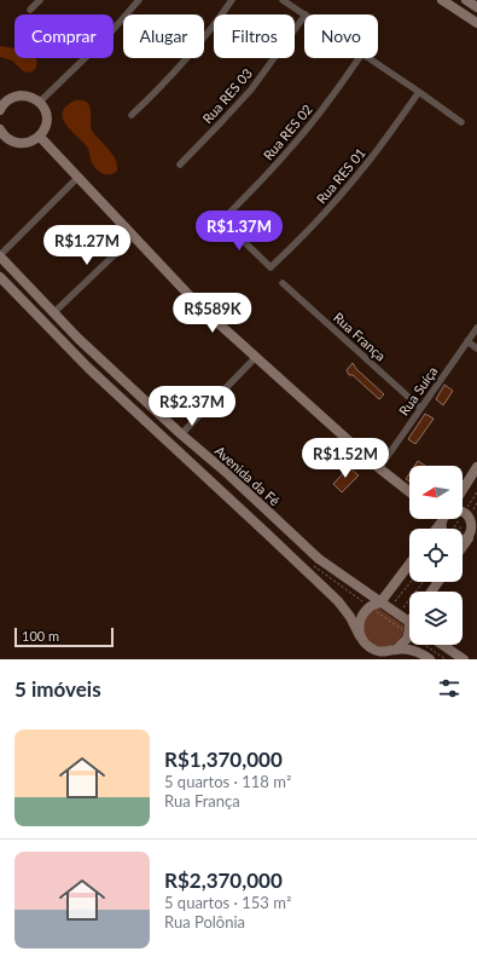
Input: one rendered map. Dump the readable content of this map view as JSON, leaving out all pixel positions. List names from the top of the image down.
{
  "streets": {
    "main road": ["Avenida da Fé"],
    "street": [
      "Rua RES 03",
      "Rua RES 02",
      "Rua RES 01",
      "Rua França",
      "Rua Suíça"
    ]
  },
  "crossings": [
    ["Rua RES 02", "Rua RES 01"],
    ["Rua França", "Rua Suíça"]
  ],
  "scale_bar": "100 m",
  "north": "left",
  "page": {
    "chip": [
      "Comprar",
      "Alugar",
      "Filtros",
      "Novo"
    ],
    "price": [
      "R$1.37M",
      "R$1.27M",
      "R$589K",
      "R$2.37M",
      "R$1.52M"
    ],
    "scale": "100 m",
    "heading": "5 imóveis",
    "list": [
      {
        "name": "R$1,370,000",
        "note": "5 quartos · 118 m² · Rua França"
      },
      {
        "name": "R$2,370,000",
        "note": "5 quartos · 153 m² · Rua Polônia"
      }
    ]
  }
}
